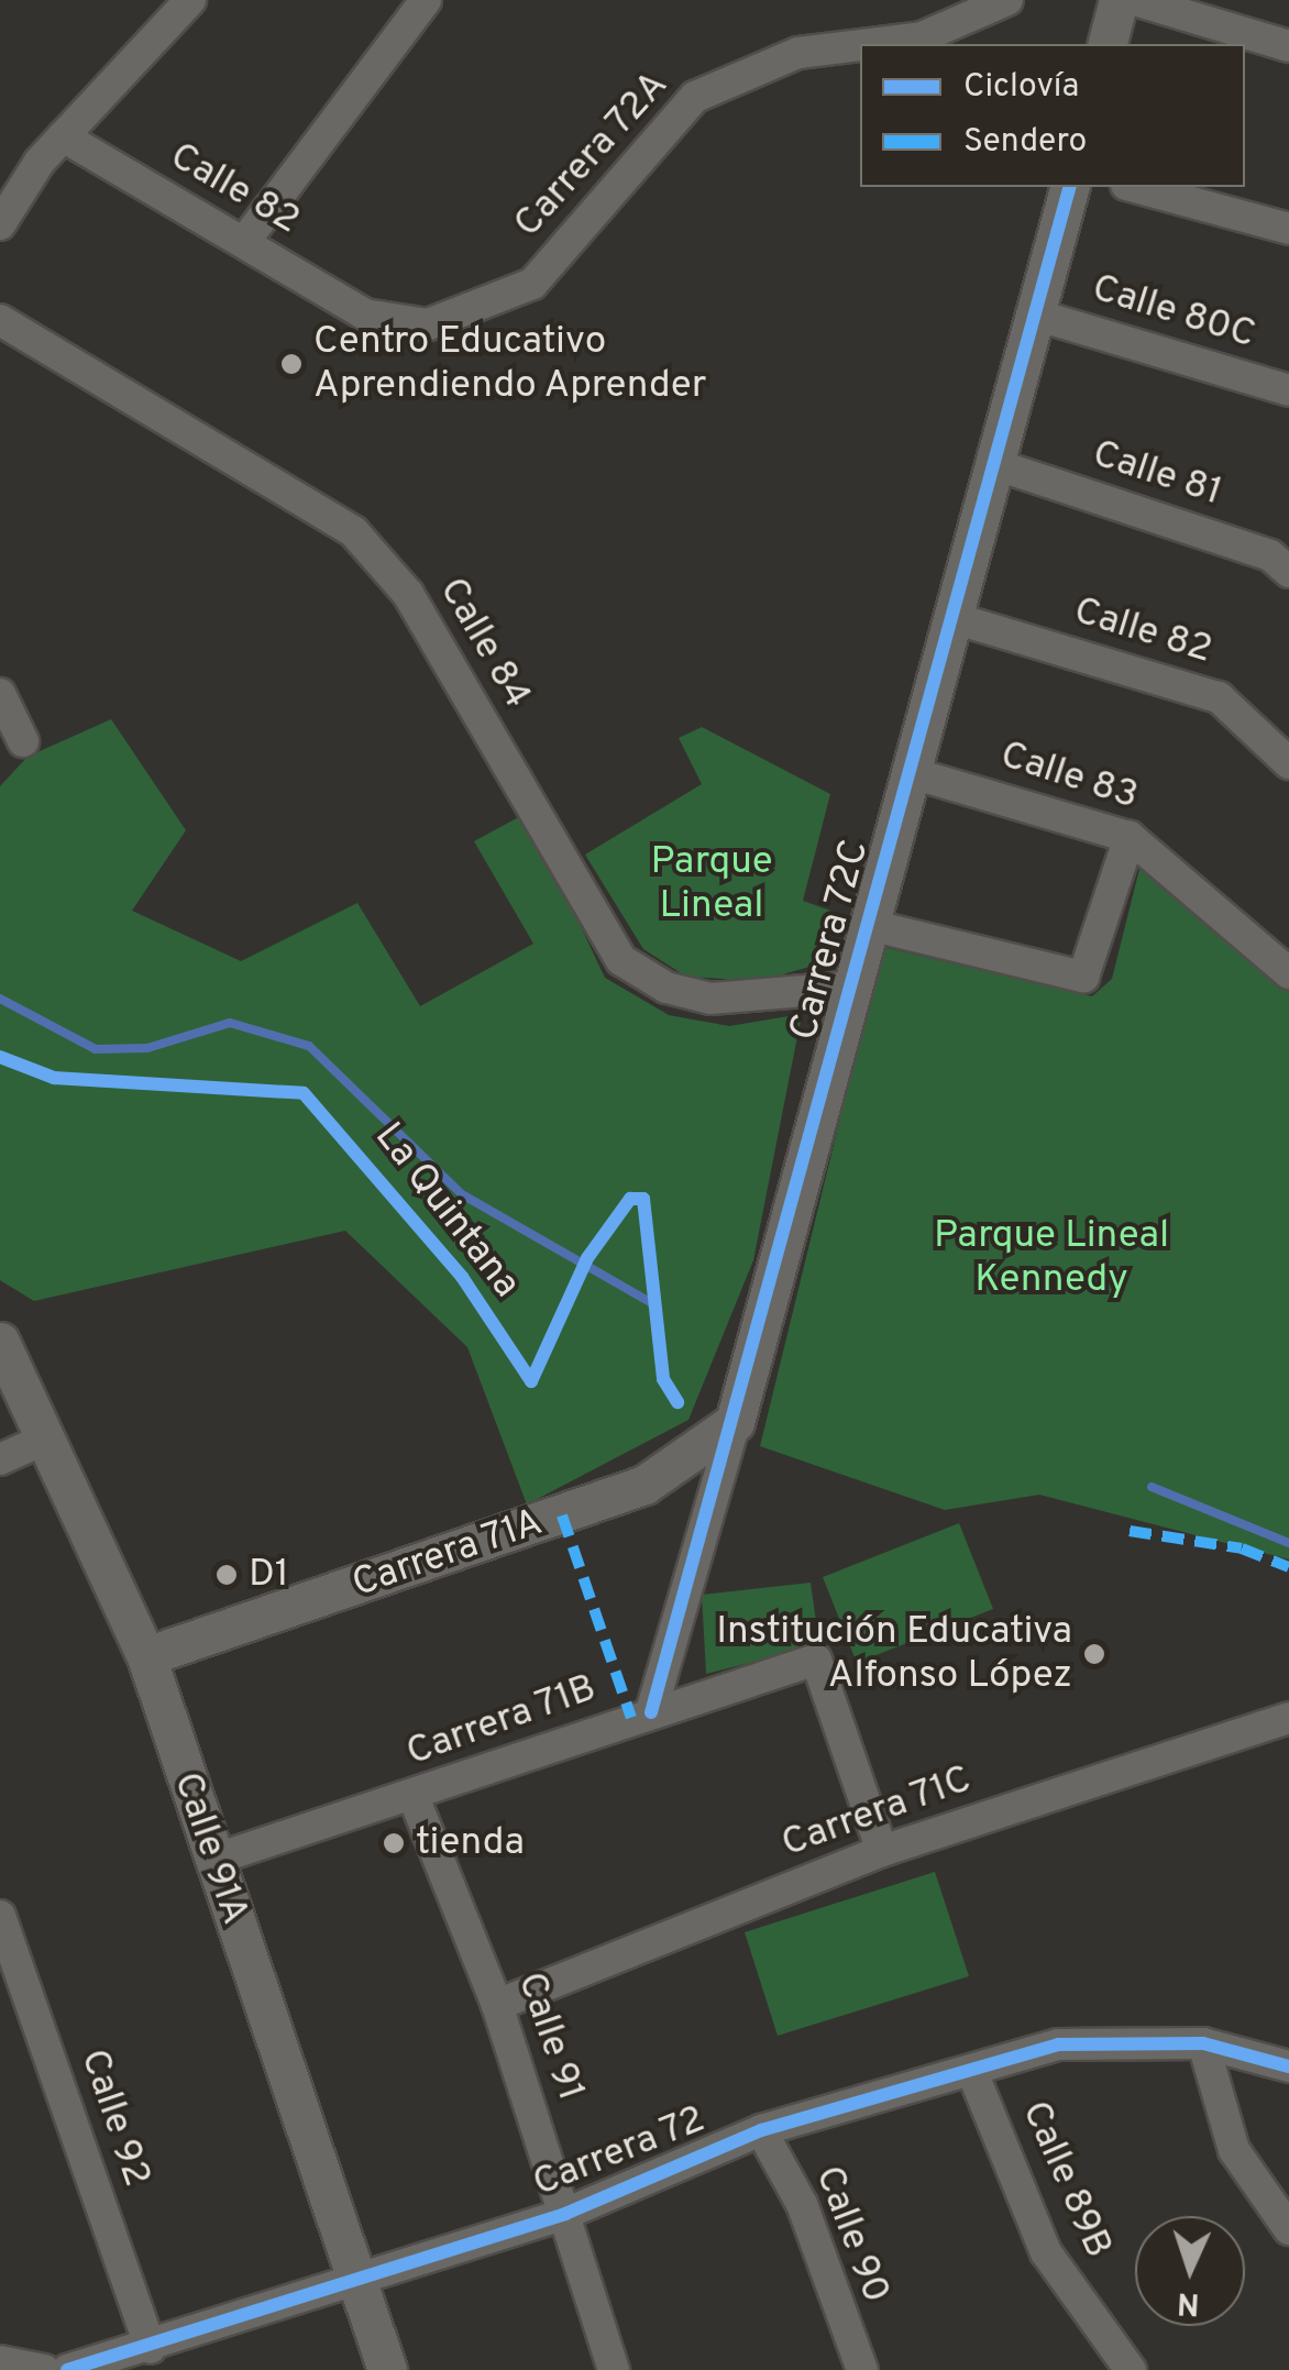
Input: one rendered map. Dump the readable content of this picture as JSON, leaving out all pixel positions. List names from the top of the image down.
{
  "streets": {
    "street": [
      "Carrera 72A",
      "Calle 82",
      "Calle 80C",
      "Calle 81",
      "Calle 84",
      "Calle 83",
      "Carrera 72C",
      "Carrera 71A",
      "Carrera 71B",
      "Carrera 71C",
      "Calle 91A",
      "Calle 91",
      "Calle 92",
      "Carrera 72",
      "Calle 89B",
      "Calle 90"
    ],
    "cycle path": ["La Quintana"]
  },
  "crossings": [
    ["Carrera 72A", "Calle 82"],
    ["Calle 82", "Carrera 72C"],
    ["Calle 80C", "Carrera 72C"],
    ["Calle 81", "Carrera 72C"],
    ["Calle 84", "Carrera 72C"],
    ["Calle 83", "Carrera 72C"],
    ["Carrera 72C", "Carrera 71A"],
    ["Carrera 72C", "Carrera 71B"],
    ["Carrera 71A", "Calle 91A"],
    ["Carrera 71B", "Carrera 71C"],
    ["Carrera 71B", "Calle 91A"],
    ["Carrera 71B", "Calle 91"],
    ["Carrera 71C", "Calle 91"],
    ["Calle 91A", "Carrera 72"],
    ["Calle 91", "Carrera 72"],
    ["Calle 92", "Carrera 72"],
    ["Carrera 72", "Calle 89B"],
    ["Carrera 72", "Calle 90"]
  ],
  "parks": ["Parque Lineal", "Parque Lineal Kennedy"],
  "places": [
    "Centro Educativo Aprendiendo Aprender",
    "D1",
    "Institución Educativa Alfonso López",
    "tienda"
  ],
  "legend": ["Ciclovía", "Sendero"],
  "north": "bottom"
}
